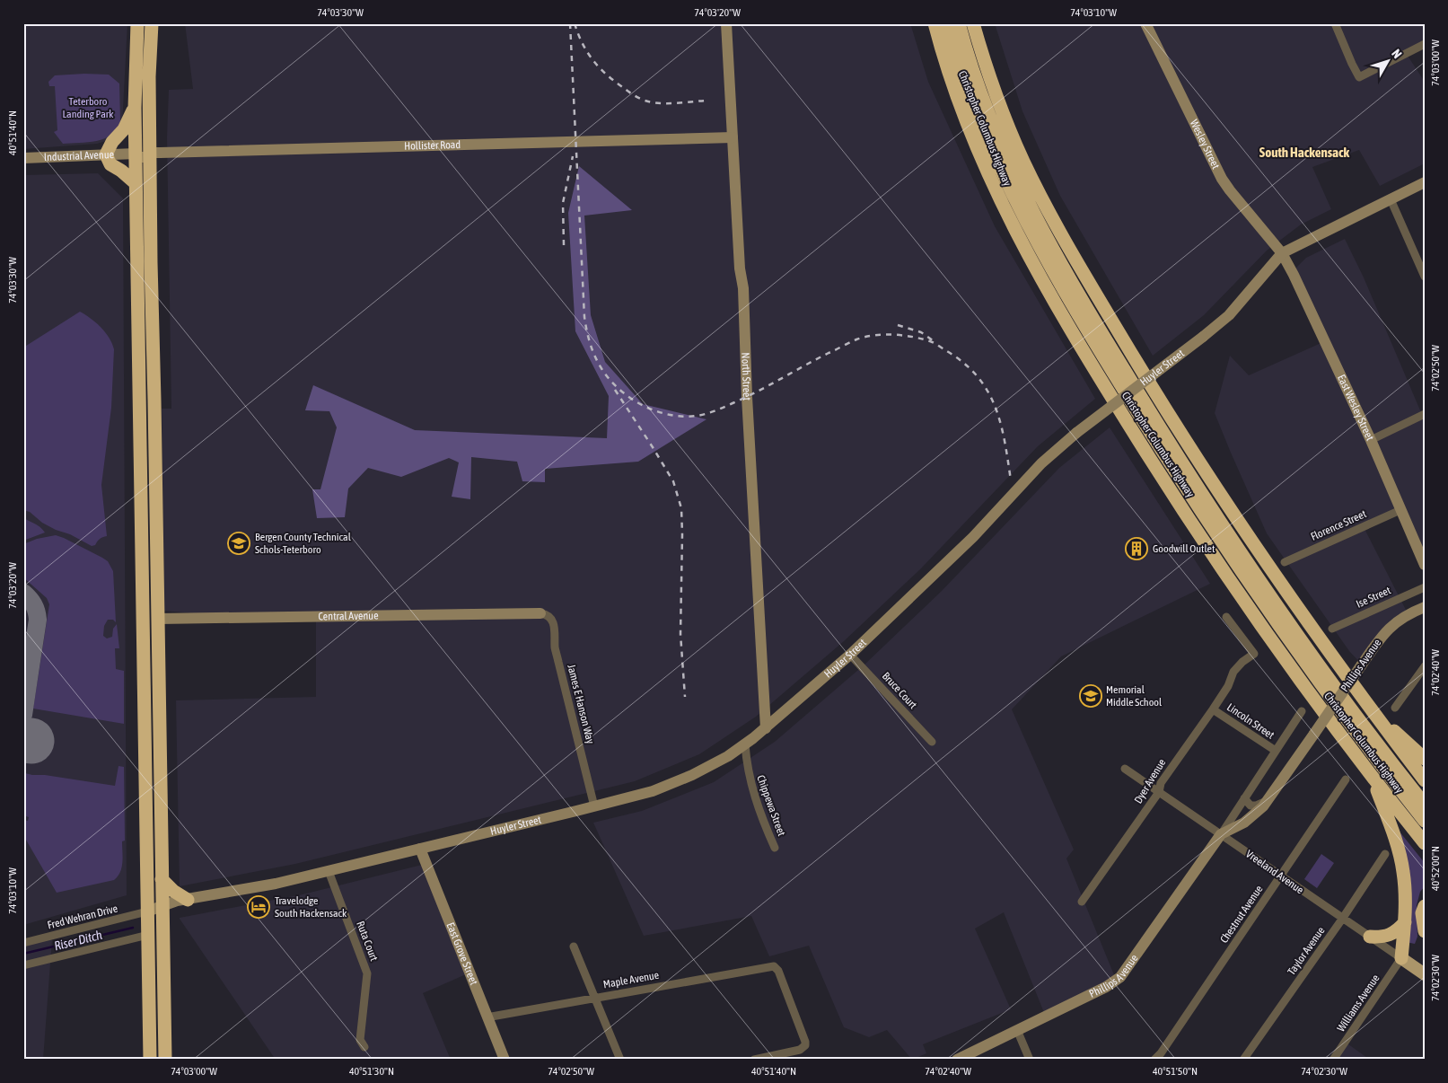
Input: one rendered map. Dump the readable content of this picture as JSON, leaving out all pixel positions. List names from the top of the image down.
{
  "streets": {
    "highway": ["Christopher Columbus Highway"],
    "main road": ["Vreeland Avenue"],
    "street": [
      "Wesley Street",
      "Hollister Road",
      "Industrial Avenue",
      "Huyler Street",
      "North Street",
      "East Wesley Street",
      "Florence Street",
      "Ise Street",
      "Central Avenue",
      "Phillips Avenue",
      "Bruce Court",
      "James E Hanson Way",
      "Lincoln Street",
      "Dyer Avenue",
      "Chippewa Street",
      "Chestnut Avenue",
      "Fred Wehran Drive",
      "Ruta Court",
      "Taylor Avenue",
      "East Grove Street",
      "Maple Avenue",
      "Williams Avenue"
    ]
  },
  "crossings": [
    ["Wesley Street", "Huyler Street"],
    ["Wesley Street", "East Wesley Street"],
    ["Hollister Road", "Industrial Avenue"],
    ["Hollister Road", "North Street"],
    ["Huyler Street", "North Street"],
    ["Huyler Street", "East Wesley Street"],
    ["Huyler Street", "Bruce Court"],
    ["Huyler Street", "James E Hanson Way"],
    ["Huyler Street", "Chippewa Street"],
    ["Huyler Street", "Fred Wehran Drive"],
    ["Huyler Street", "Ruta Court"],
    ["Huyler Street", "East Grove Street"],
    ["East Wesley Street", "Florence Street"],
    ["Central Avenue", "James E Hanson Way"],
    ["Phillips Avenue", "Lincoln Street"],
    ["Phillips Avenue", "Vreeland Avenue"],
    ["Lincoln Street", "Dyer Avenue"],
    ["Dyer Avenue", "Vreeland Avenue"],
    ["Vreeland Avenue", "Chestnut Avenue"],
    ["Vreeland Avenue", "Taylor Avenue"],
    ["Vreeland Avenue", "Williams Avenue"],
    ["East Grove Street", "Maple Avenue"]
  ],
  "districts": ["South Hackensack"],
  "water": ["Riser Ditch"],
  "parks": ["Teterboro Landing Park"],
  "places": {
    "school or university": ["Bergen County Technical Schols-Teterboro", "Memorial Middle School"],
    "building": ["Goodwill Outlet"],
    "hotel": ["Travelodge South Hackensack"]
  },
  "north": "top right",
  "coordinates": [
    "74°03'30\"W",
    "74°03'20\"W",
    "74°03'10\"W",
    "74°03'00\"W",
    "40°51'40\"N",
    "74°02'50\"W",
    "74°02'40\"W",
    "40°52'00\"N",
    "74°02'30\"W",
    "40°51'30\"N",
    "40°51'50\"N"
  ]
}
